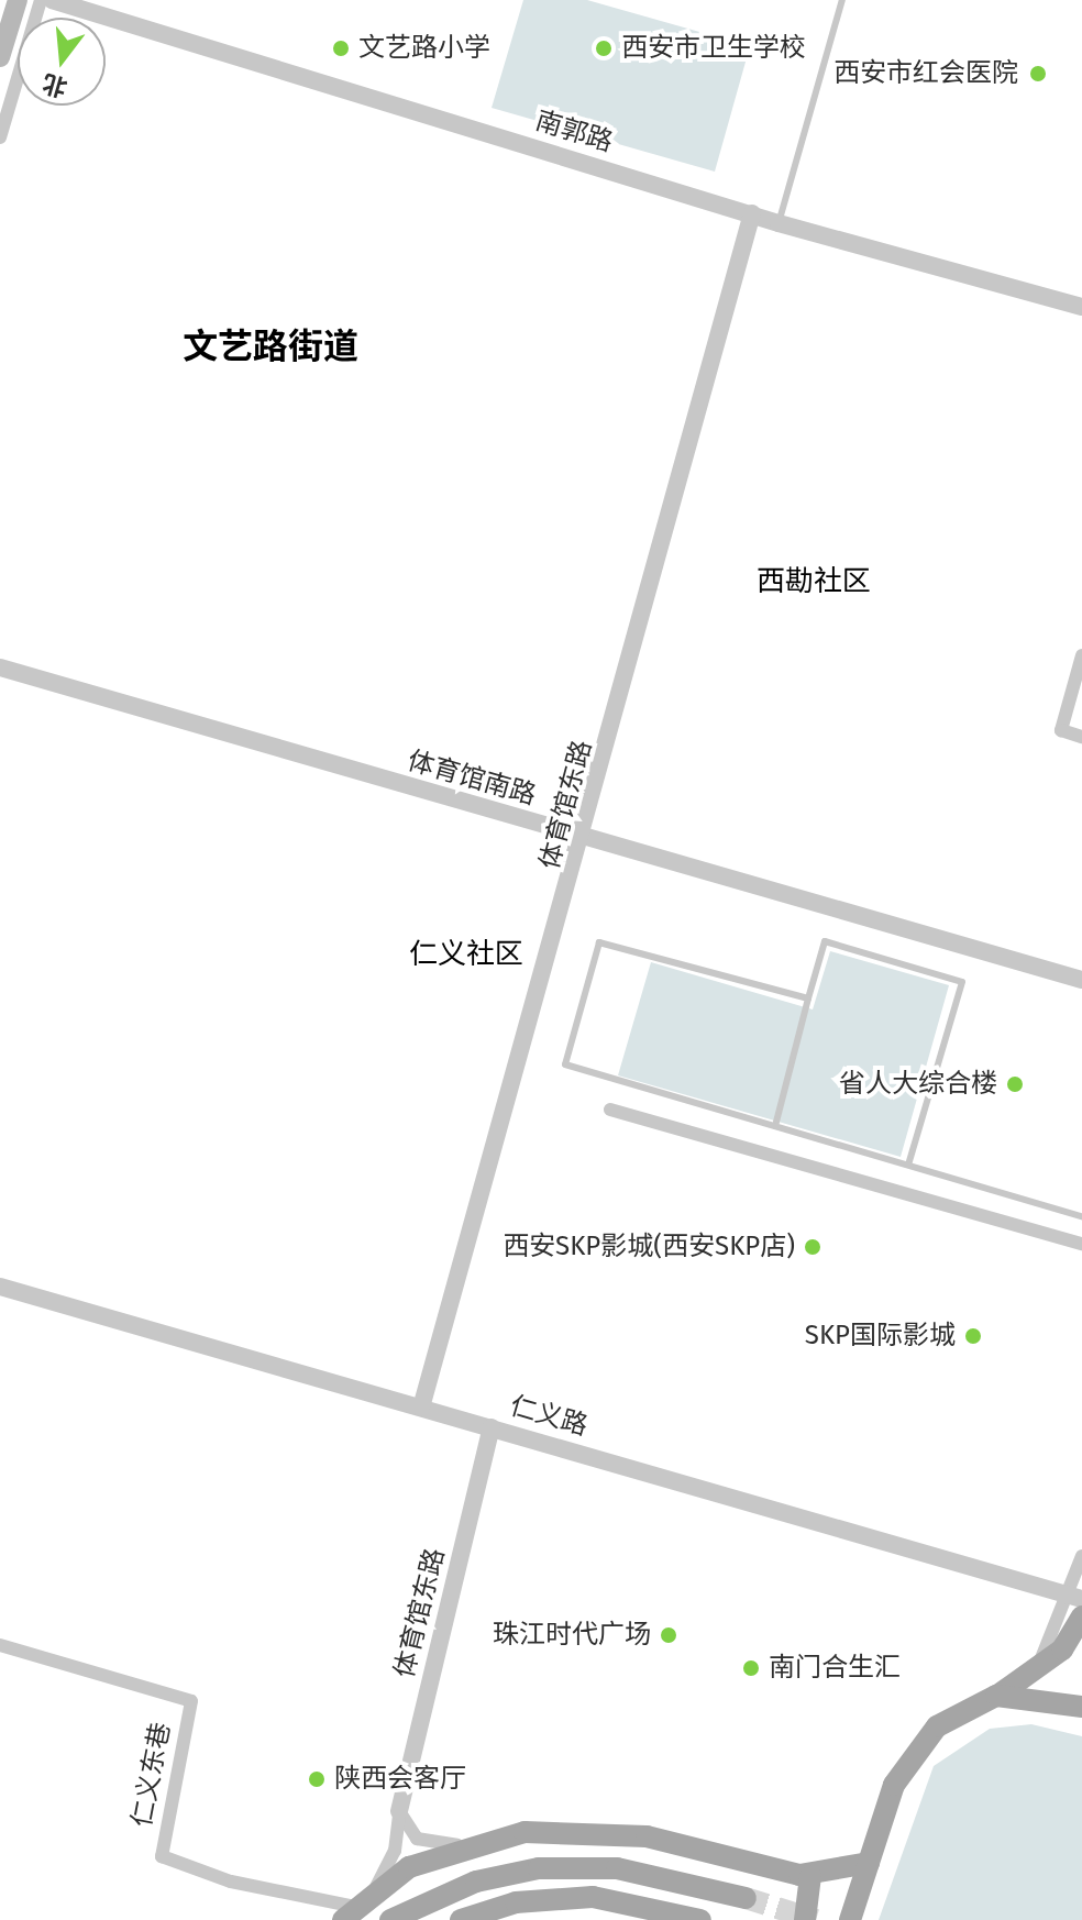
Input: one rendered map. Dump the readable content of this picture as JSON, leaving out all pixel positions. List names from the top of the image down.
{
  "streets": {
    "street": [
      "南郭路",
      "体育馆南路",
      "体育馆东路",
      "仁义路",
      "仁义东巷"
    ]
  },
  "crossings": [
    ["南郭路", "体育馆东路"],
    ["体育馆南路", "体育馆东路"],
    ["体育馆东路", "仁义路"]
  ],
  "districts": ["文艺路街道", "西勘社区", "仁义社区"],
  "places": [
    "文艺路小学",
    "西安市卫生学校",
    "西安市红会医院",
    "省人大综合楼",
    "西安SKP影城(西安SKP店)",
    "SKP国际影城",
    "珠江时代广场",
    "南门合生汇",
    "陕西会客厅"
  ],
  "north": "bottom"
}
